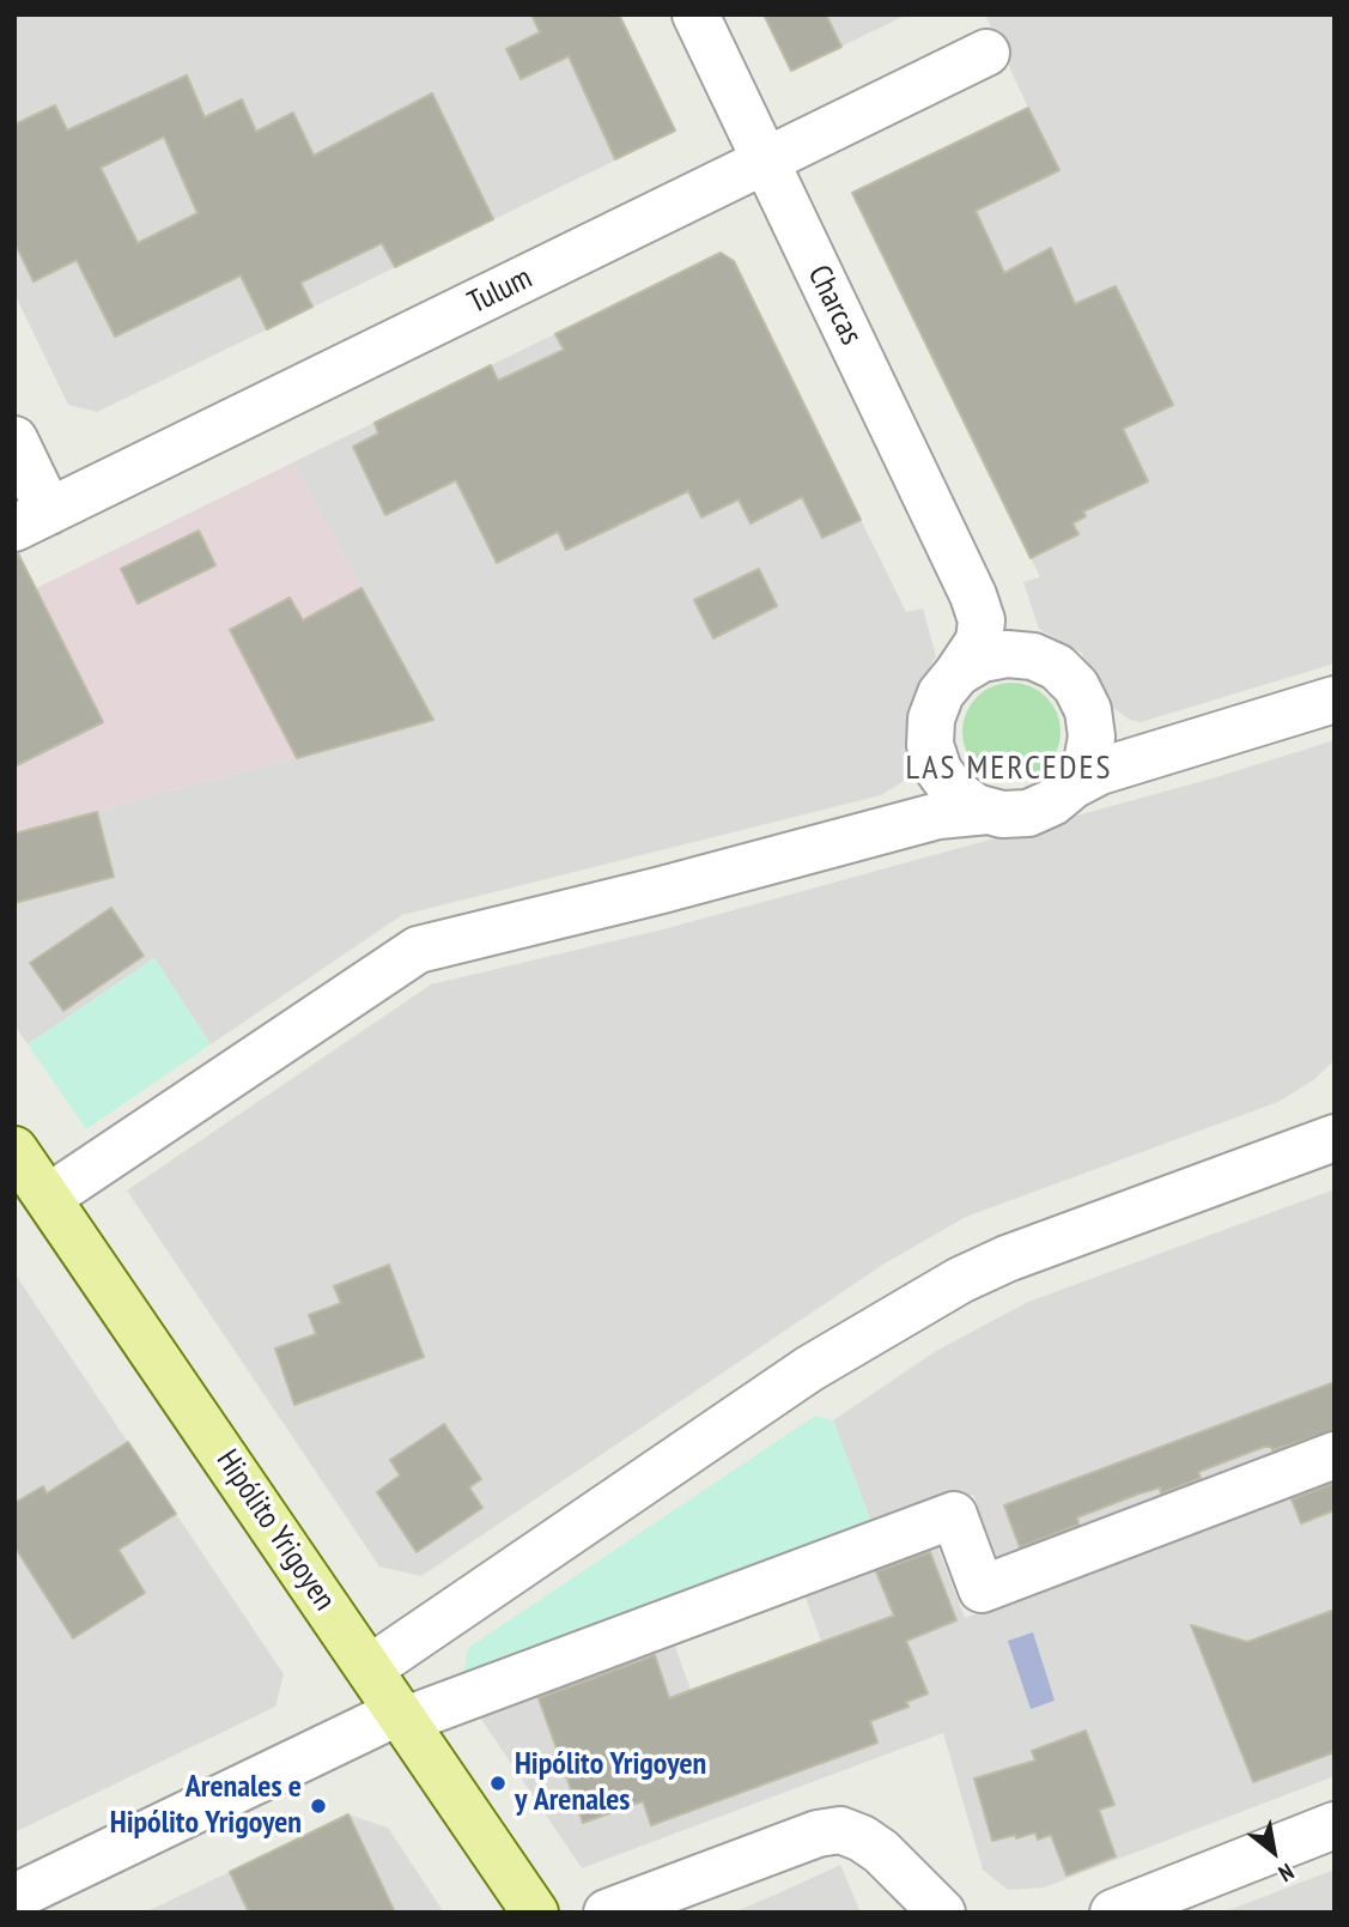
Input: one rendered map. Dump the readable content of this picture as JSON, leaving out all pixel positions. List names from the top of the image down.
{
  "streets": {
    "main road": ["Hipólito Yrigoyen"],
    "street": ["Tulum", "Charcas"]
  },
  "crossings": [
    ["Tulum", "Charcas"]
  ],
  "districts": ["LAS MERCEDES"],
  "places": ["Hipólito Yrigoyen y Arenales", "Arenales e Hipólito Yrigoyen"],
  "north": "bottom right"
}
